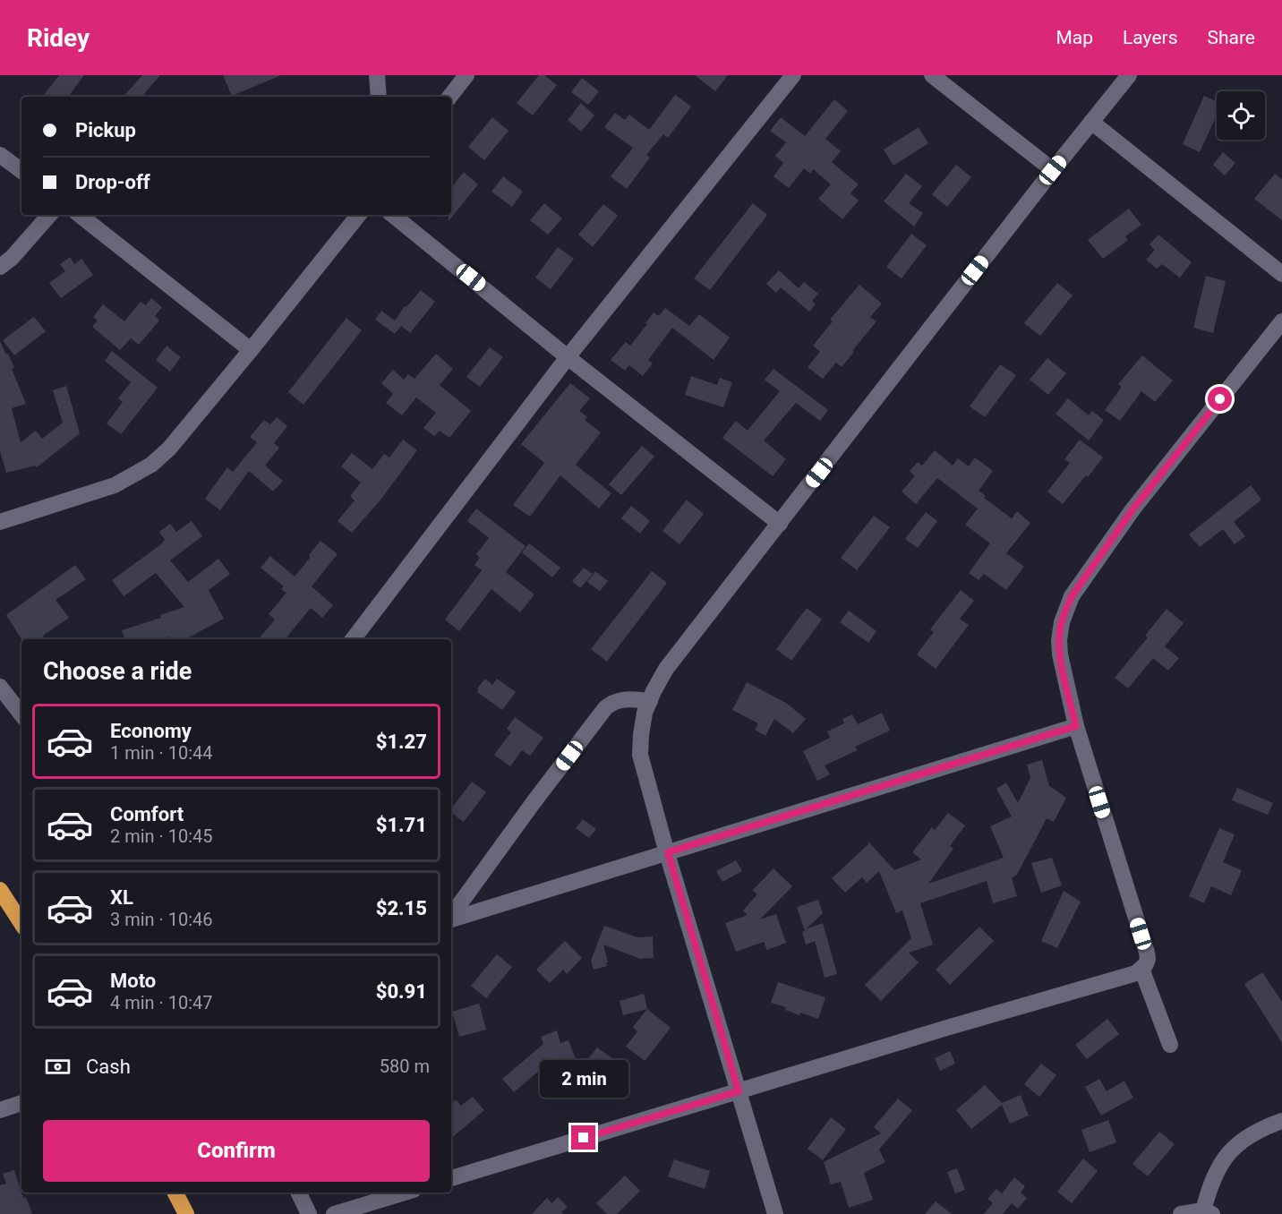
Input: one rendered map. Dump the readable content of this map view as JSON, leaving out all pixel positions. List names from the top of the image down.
{
  "page": {
    "header": "Ridey",
    "nav": ["Map", "Layers", "Share"],
    "banner": ["Pickup", "Drop-off"],
    "heading": "Choose a ride",
    "list": [
      {
        "name": "Economy",
        "note": "1 min · 10:44",
        "value": "$1.27"
      },
      {
        "name": "Comfort",
        "note": "2 min · 10:45",
        "value": "$1.71"
      },
      {
        "name": "XL",
        "note": "3 min · 10:46",
        "value": "$2.15"
      },
      {
        "name": "Moto",
        "note": "4 min · 10:47",
        "value": "$0.91"
      }
    ],
    "pay": ["Cash", "580 m"],
    "bubble": "2 min",
    "buttons": "Confirm"
  }
}
